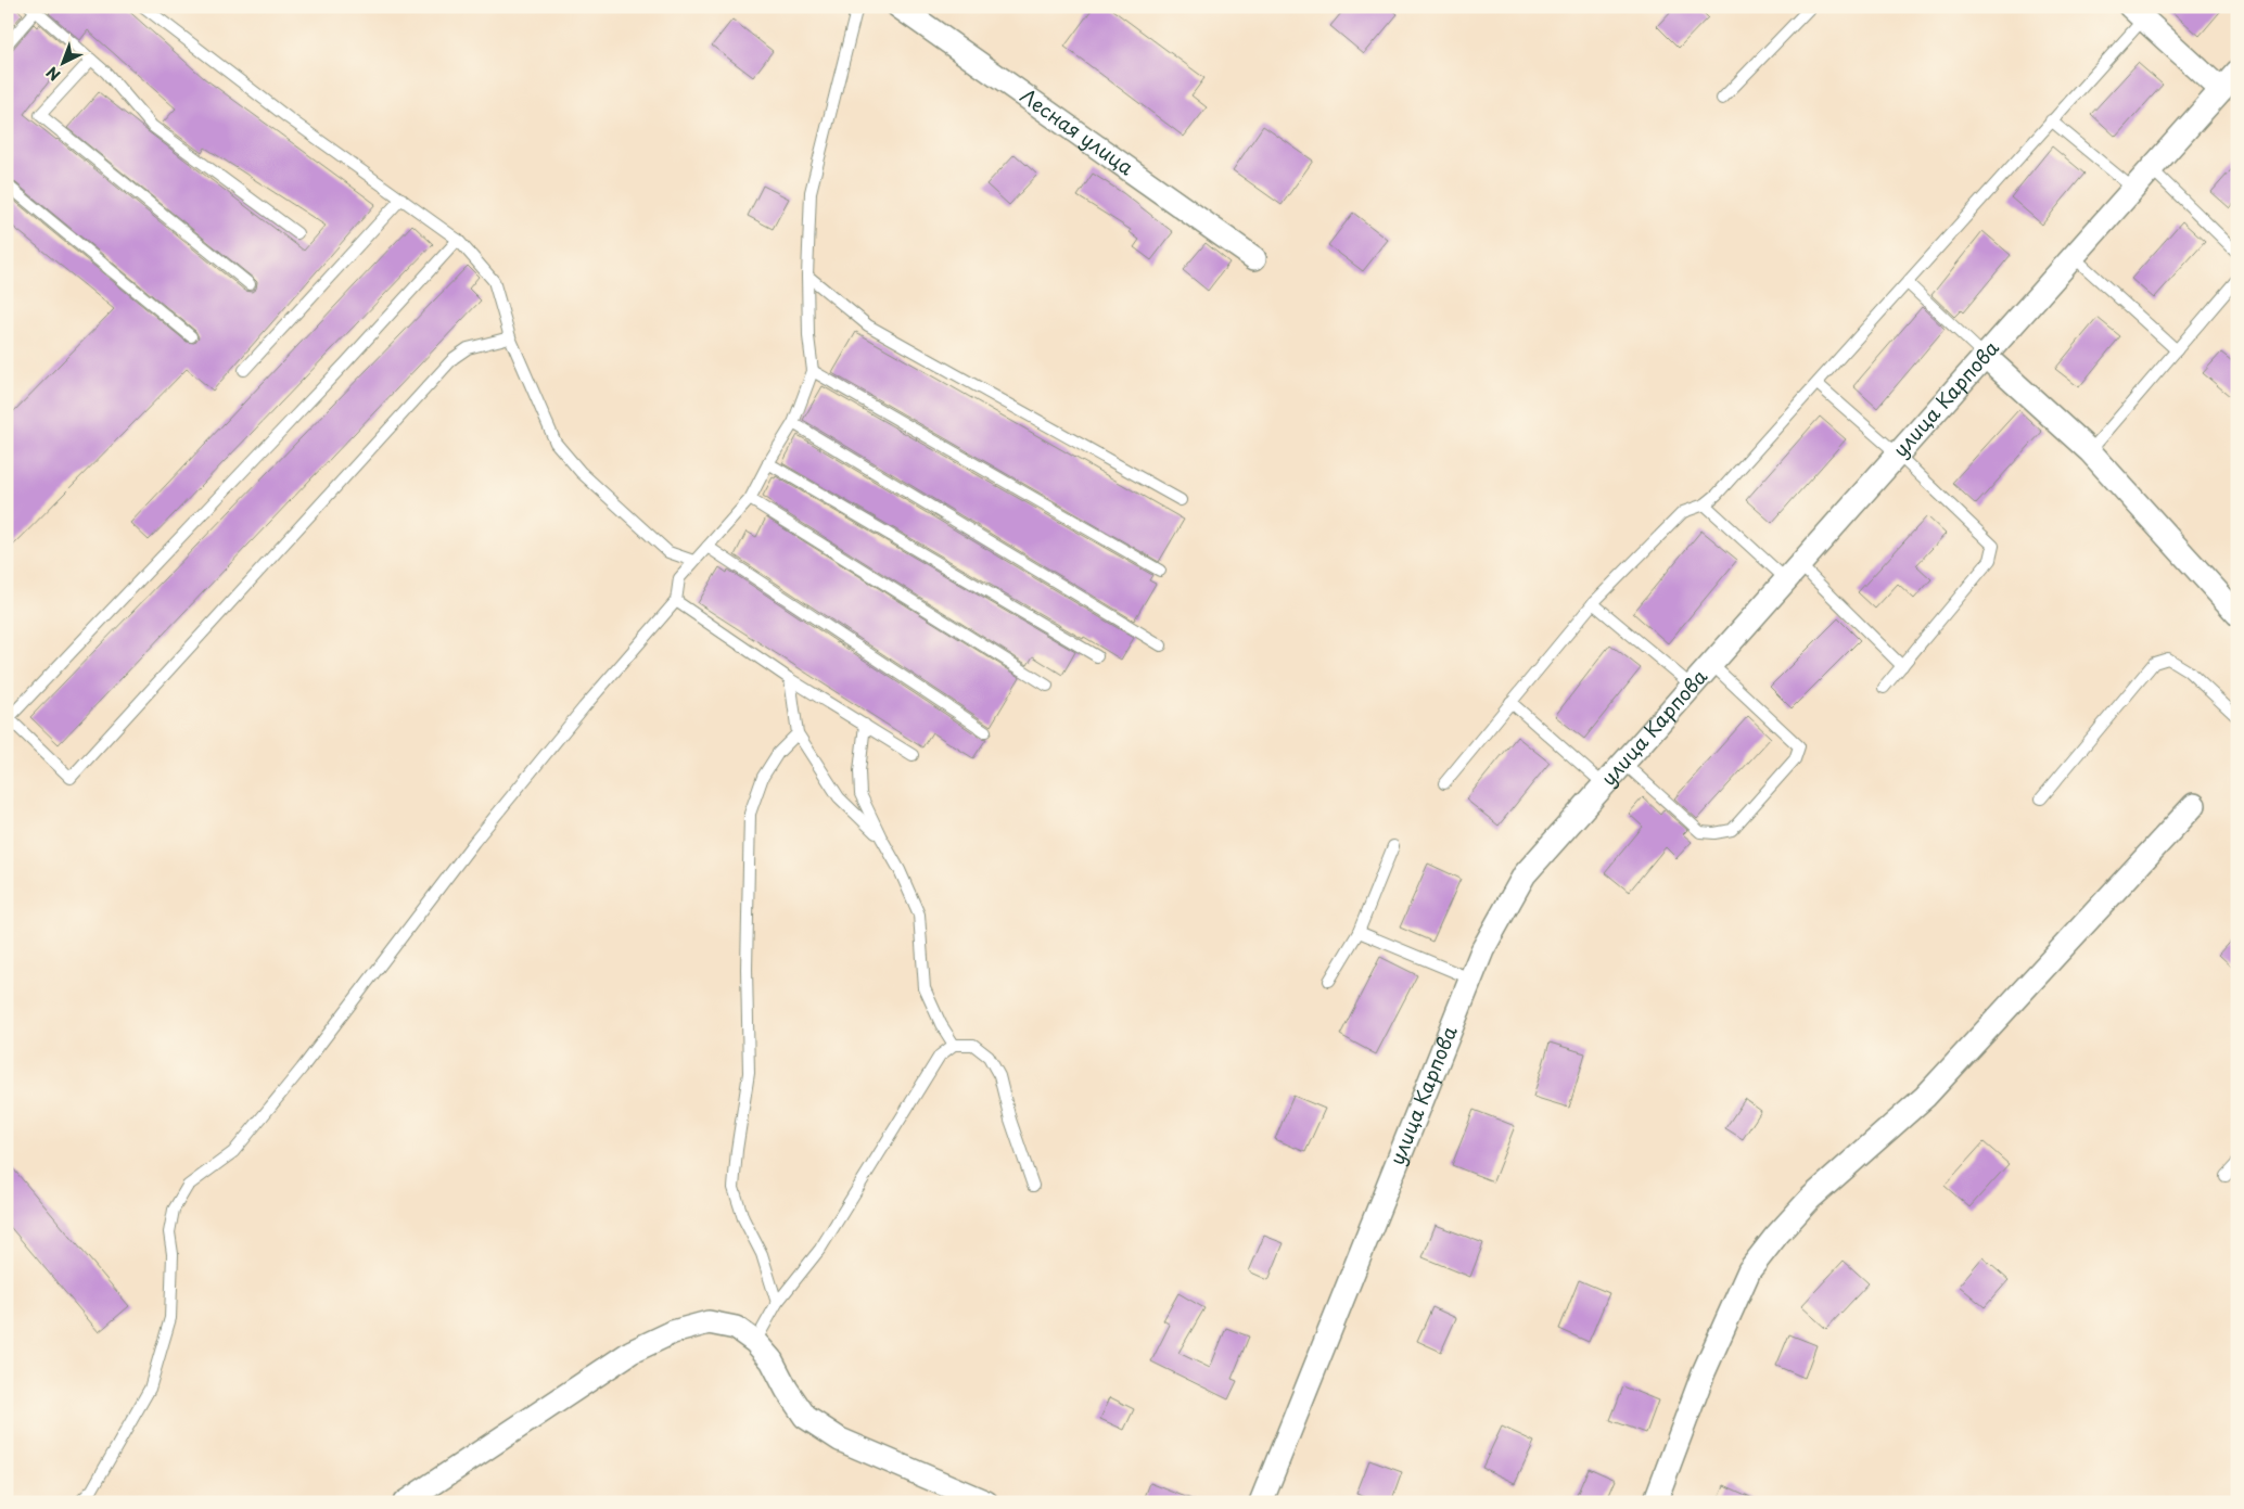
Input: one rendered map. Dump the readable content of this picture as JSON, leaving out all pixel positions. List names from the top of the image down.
{
  "streets": {
    "street": ["Лесная улица", "улица Карпова"]
  },
  "north": "bottom left"
}
